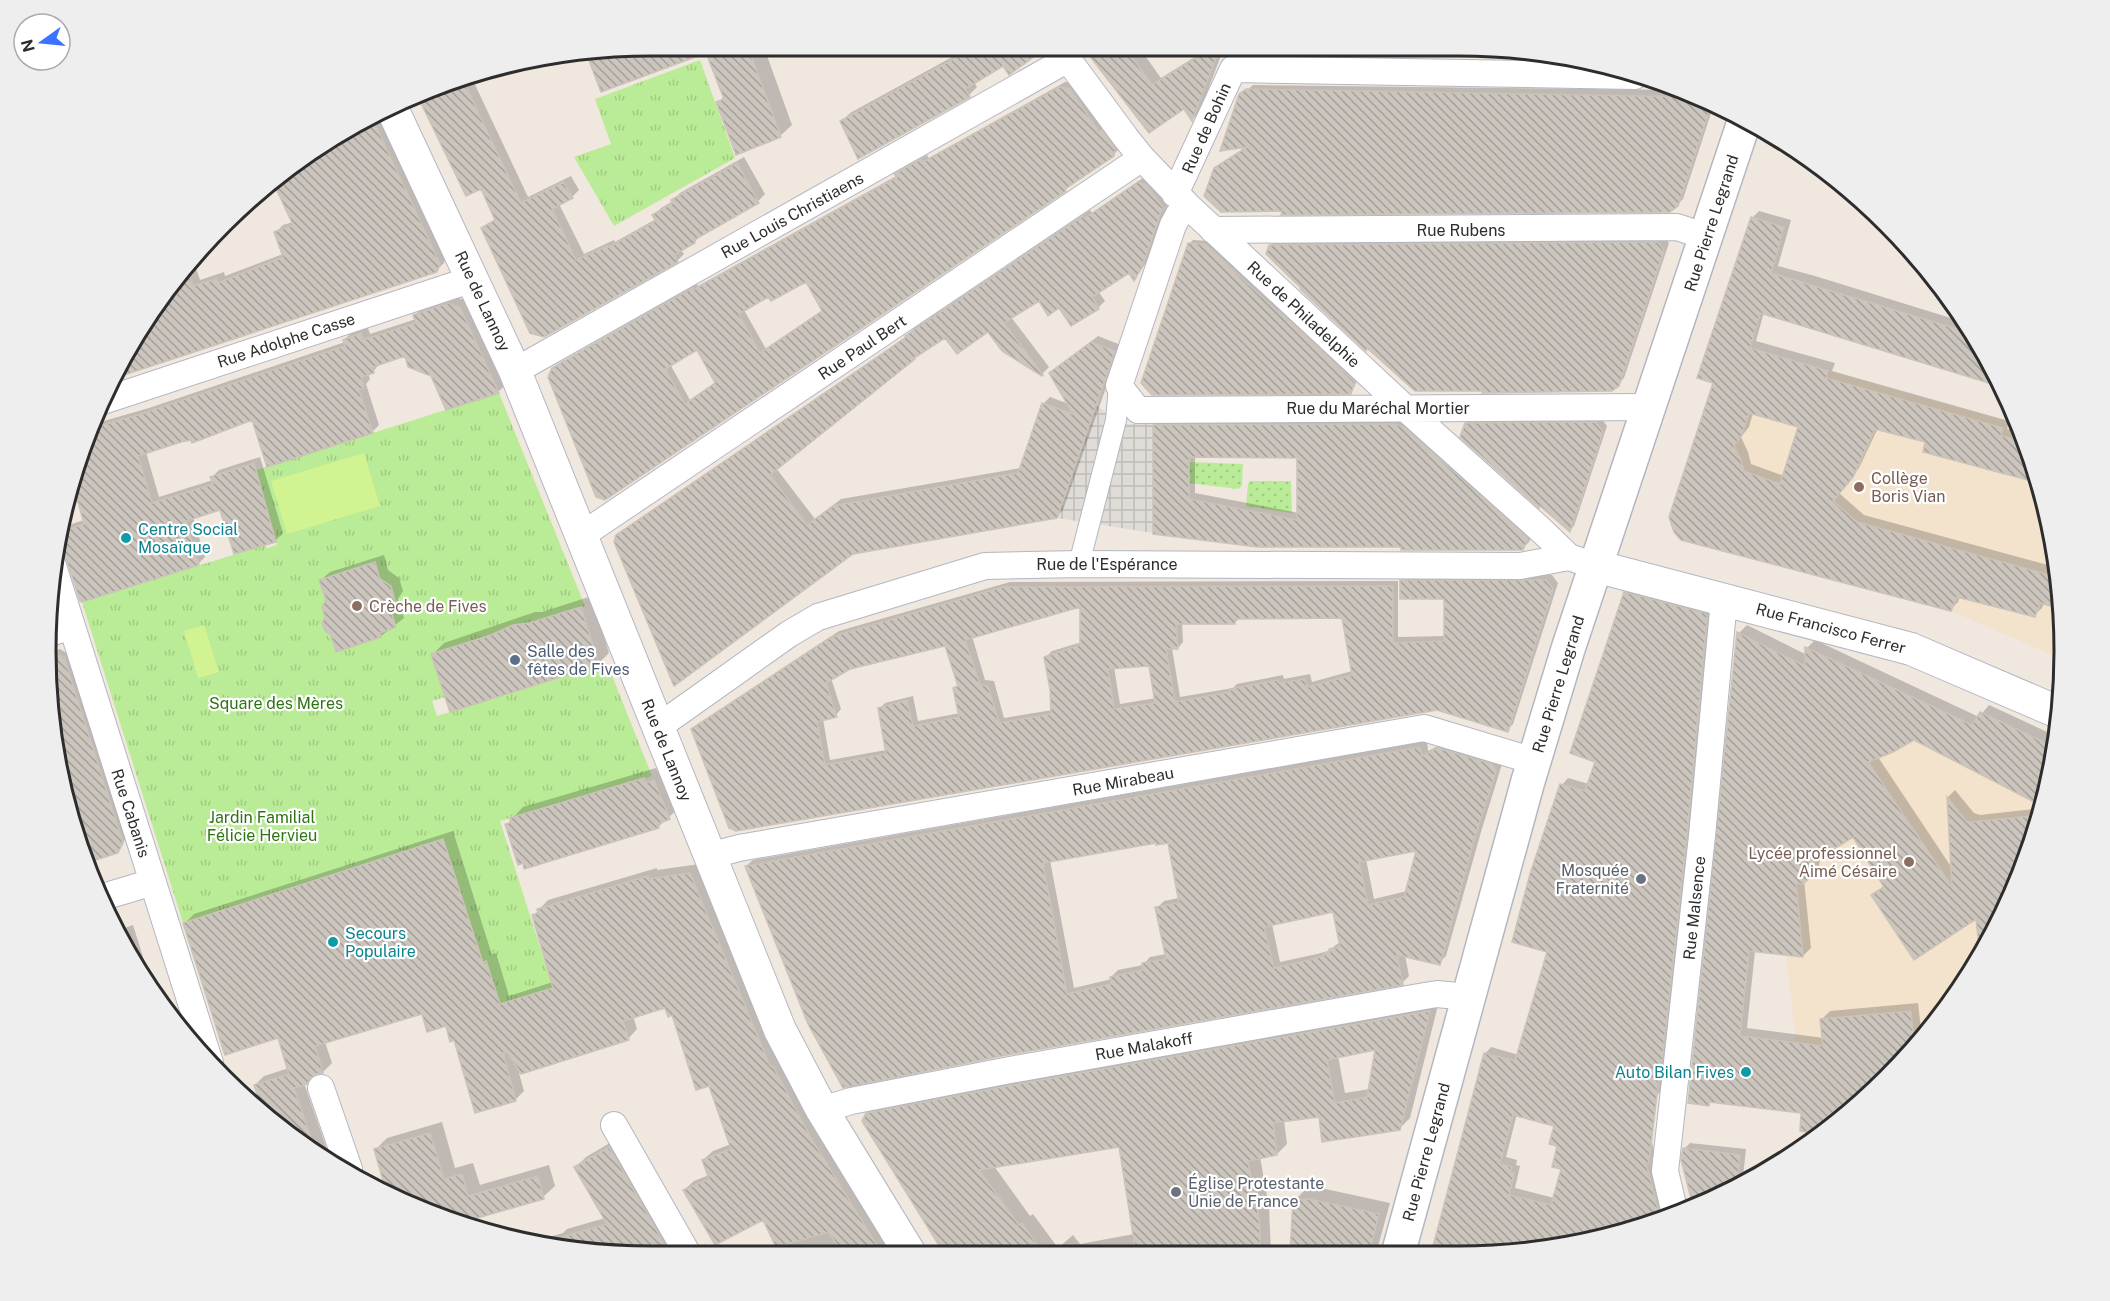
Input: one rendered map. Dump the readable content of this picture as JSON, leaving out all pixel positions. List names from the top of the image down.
{
  "streets": {
    "main road": ["Rue Pierre Legrand"],
    "street": [
      "Rue de Bohin",
      "Rue Louis Christiaens",
      "Rue Rubens",
      "Rue de Lannoy",
      "Rue de Philadelphie",
      "Rue Adolphe Casse",
      "Rue Paul Bert",
      "Rue du Maréchal Mortier",
      "Rue de l'Espérance",
      "Rue Francisco Ferrer",
      "Rue Mirabeau",
      "Rue Cabanis",
      "Rue Malsence",
      "Rue Malakoff"
    ]
  },
  "crossings": [
    ["Rue de Bohin", "Rue de Philadelphie"],
    ["Rue Louis Christiaens", "Rue de Lannoy"],
    ["Rue Pierre Legrand", "Rue Rubens"],
    ["Rue Pierre Legrand", "Rue de Philadelphie"],
    ["Rue Pierre Legrand", "Rue du Maréchal Mortier"],
    ["Rue Pierre Legrand", "Rue de l'Espérance"],
    ["Rue Pierre Legrand", "Rue Francisco Ferrer"],
    ["Rue Pierre Legrand", "Rue Mirabeau"],
    ["Rue Pierre Legrand", "Rue Malakoff"],
    ["Rue Rubens", "Rue de Philadelphie"],
    ["Rue de Lannoy", "Rue Adolphe Casse"],
    ["Rue de Lannoy", "Rue Paul Bert"],
    ["Rue de Lannoy", "Rue de l'Espérance"],
    ["Rue de Lannoy", "Rue Mirabeau"],
    ["Rue de Lannoy", "Rue Malakoff"],
    ["Rue de Philadelphie", "Rue Paul Bert"],
    ["Rue de Philadelphie", "Rue du Maréchal Mortier"],
    ["Rue de Philadelphie", "Rue de l'Espérance"],
    ["Rue de Philadelphie", "Rue Francisco Ferrer"],
    ["Rue de l'Espérance", "Rue Francisco Ferrer"],
    ["Rue Francisco Ferrer", "Rue Malsence"]
  ],
  "parks": ["Square des Mères", "Jardin Familial Félicie Hervieu"],
  "places": [
    "Collège Boris Vian",
    "Centre Social Mosaïque",
    "Crèche de Fives",
    "Salle des fêtes de Fives",
    "Lycée professionnel Aimé Césaire",
    "Mosquée Fraternité",
    "Secours Populaire",
    "Auto Bilan Fives",
    "Église Protestante Unie de France"
  ],
  "north": "left"
}
